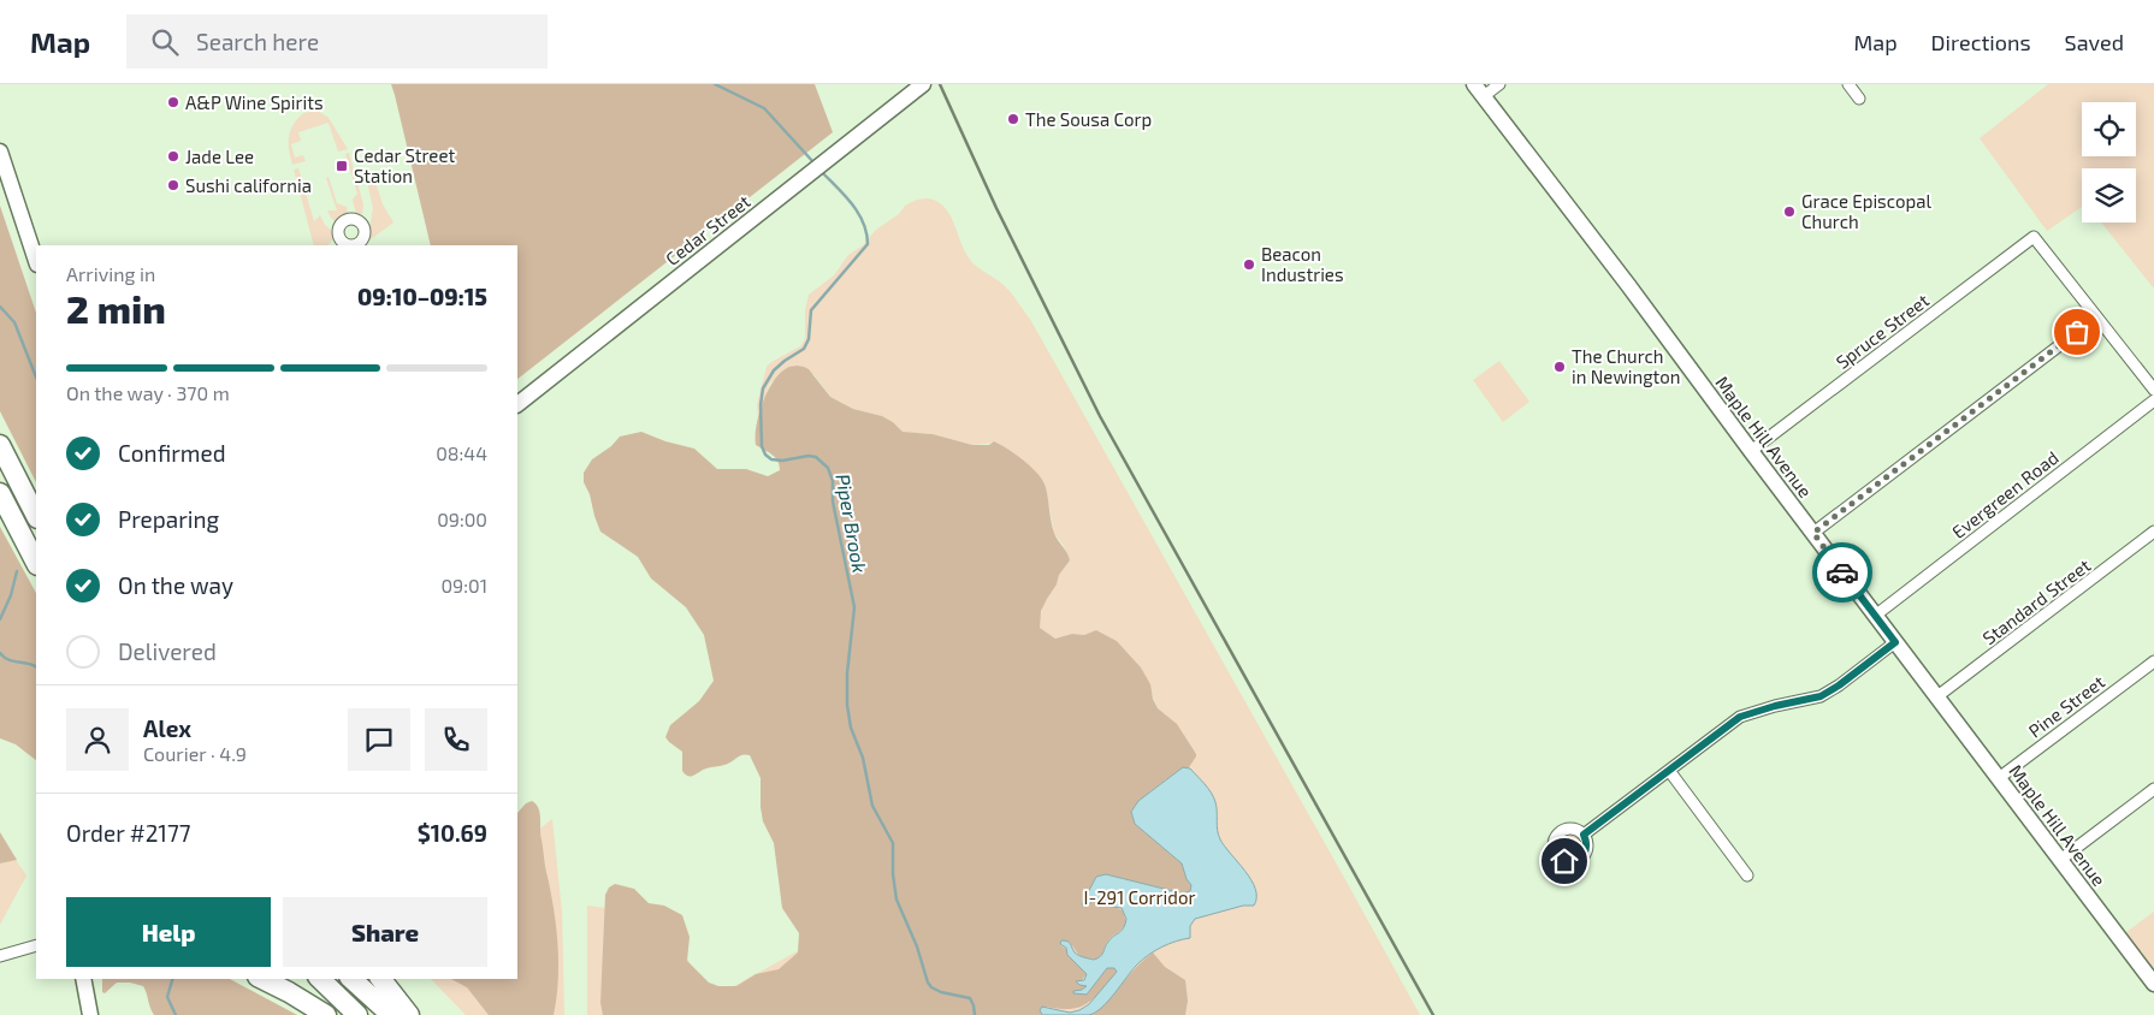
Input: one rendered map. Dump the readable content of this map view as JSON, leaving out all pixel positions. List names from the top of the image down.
{
  "streets": {
    "street": [
      "Cedar Street",
      "Spruce Street",
      "Maple Hill Avenue",
      "Evergreen Road",
      "Standard Street",
      "Pine Street"
    ]
  },
  "crossings": [
    ["Spruce Street", "Maple Hill Avenue"],
    ["Maple Hill Avenue", "Evergreen Road"],
    ["Maple Hill Avenue", "Standard Street"],
    ["Maple Hill Avenue", "Pine Street"]
  ],
  "water": ["Piper Brook"],
  "parks": ["I-291 Corridor"],
  "places": {
    "other": [
      "A&P Wine Spirits",
      "The Sousa Corp",
      "Jade Lee",
      "Sushi california",
      "Grace Episcopal Church",
      "Beacon Industries",
      "The Church in Newington"
    ],
    "transit": ["Cedar Street Station"]
  },
  "page": {
    "header": "Map",
    "search": "Search here",
    "nav": ["Map", "Directions", "Saved"],
    "heading": ["2 min", "Arriving in", "09:10–09:15"],
    "panel": [
      "Alex",
      "Courier · 4.9",
      "Order #2177",
      "$10.69"
    ],
    "bar": "On the way · 370 m",
    "list": [
      ["Confirmed", "08:44"],
      ["Preparing", "09:00"],
      ["On the way", "09:01"],
      "Delivered"
    ],
    "buttons": ["Help", "Share"]
  }
}
